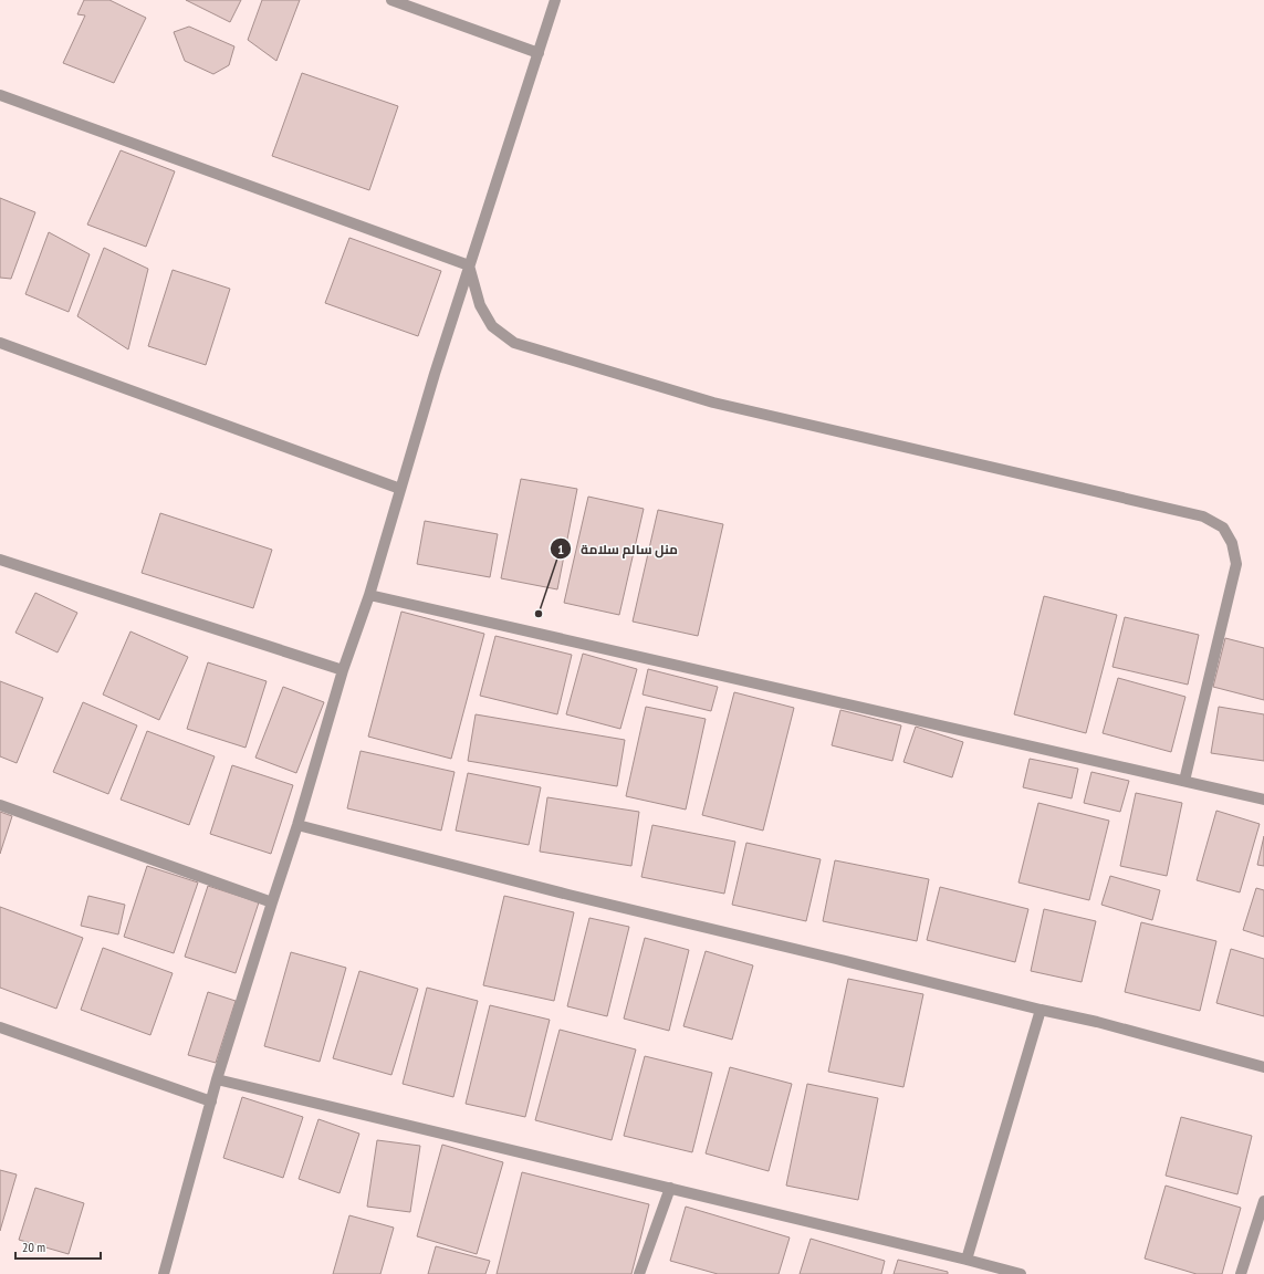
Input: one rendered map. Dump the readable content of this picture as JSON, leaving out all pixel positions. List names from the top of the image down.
{
  "places": ["منل سالم سلامة"],
  "scale_bar": "20 m"
}
